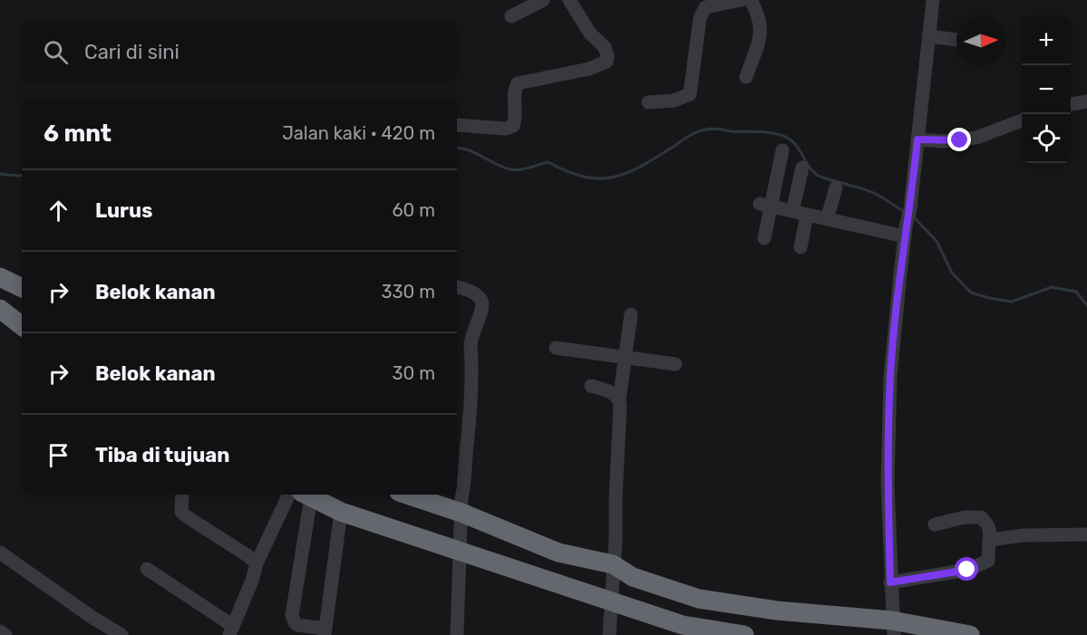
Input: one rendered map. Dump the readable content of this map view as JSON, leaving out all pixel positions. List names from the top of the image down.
{
  "north": "right",
  "page": {
    "map_buttons": ["+", "−"],
    "search": "Cari di sini",
    "heading": ["6 mnt", "Jalan kaki · 420 m"],
    "list": [
      ["Lurus", "60 m"],
      ["Belok kanan", "330 m"],
      ["Belok kanan", "30 m"],
      "Tiba di tujuan"
    ]
  }
}
